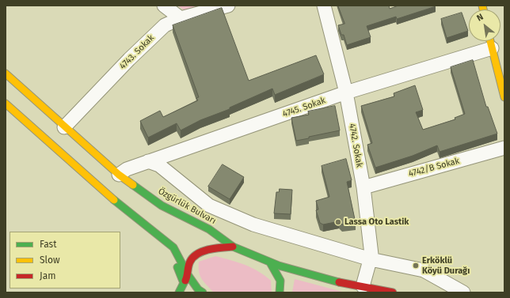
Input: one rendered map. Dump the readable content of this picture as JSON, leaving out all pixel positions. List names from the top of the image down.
{
  "streets": {
    "main road": ["Özgürlük Bulvarı"],
    "street": [
      "4743. Sokak",
      "4745. Sokak",
      "4742. Sokak",
      "4742/B Sokak"
    ]
  },
  "crossings": [
    ["4743. Sokak", "Özgürlük Bulvarı"],
    ["4745. Sokak", "4742. Sokak"],
    ["4745. Sokak", "Özgürlük Bulvarı"],
    ["4742. Sokak", "4742/B Sokak"],
    ["4742. Sokak", "Özgürlük Bulvarı"]
  ],
  "places": ["Lassa Oto Lastik", "Erköklü Köyü Durağı"],
  "legend": ["Fast", "Slow", "Jam"],
  "north": "top left"
}
